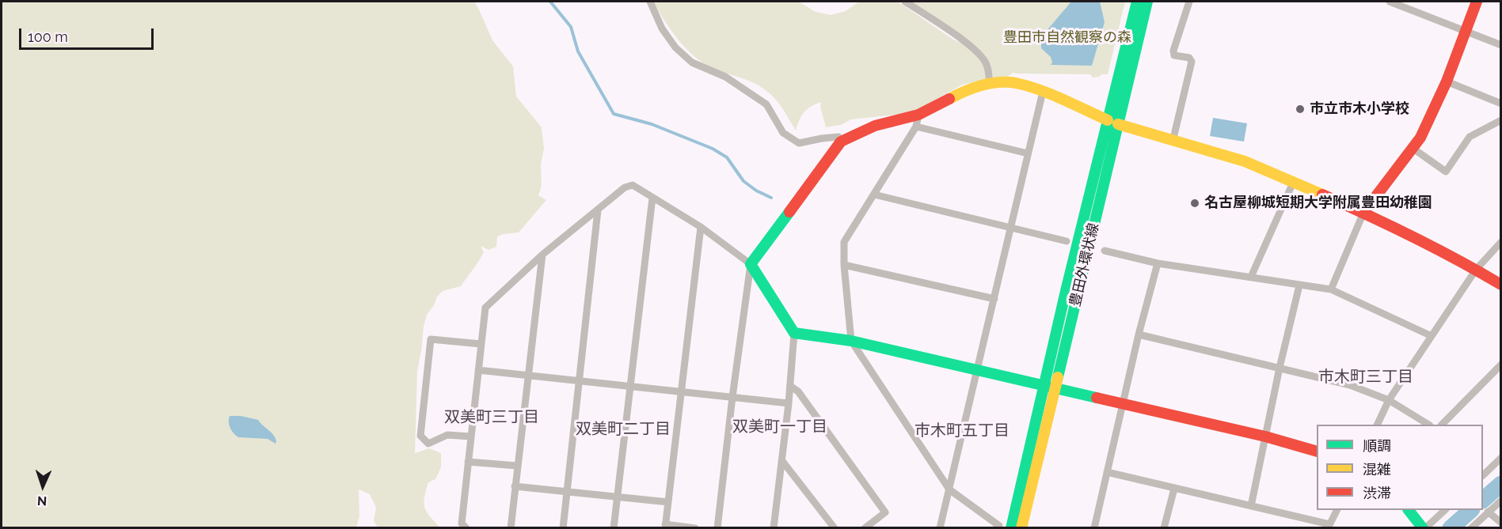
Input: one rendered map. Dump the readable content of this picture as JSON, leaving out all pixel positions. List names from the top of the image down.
{
  "streets": {
    "street": ["豊田外環状線"]
  },
  "districts": [
    "市木町三丁目",
    "双美町三丁目",
    "双美町一丁目",
    "双美町二丁目",
    "市木町五丁目"
  ],
  "parks": ["豊田市自然観察の森"],
  "places": ["市立市木小学校", "名古屋柳城短期大学附属豊田幼稚園"],
  "legend": ["順調", "混雑", "渋滞"],
  "scale_bar": "100 m",
  "north": "bottom"
}
